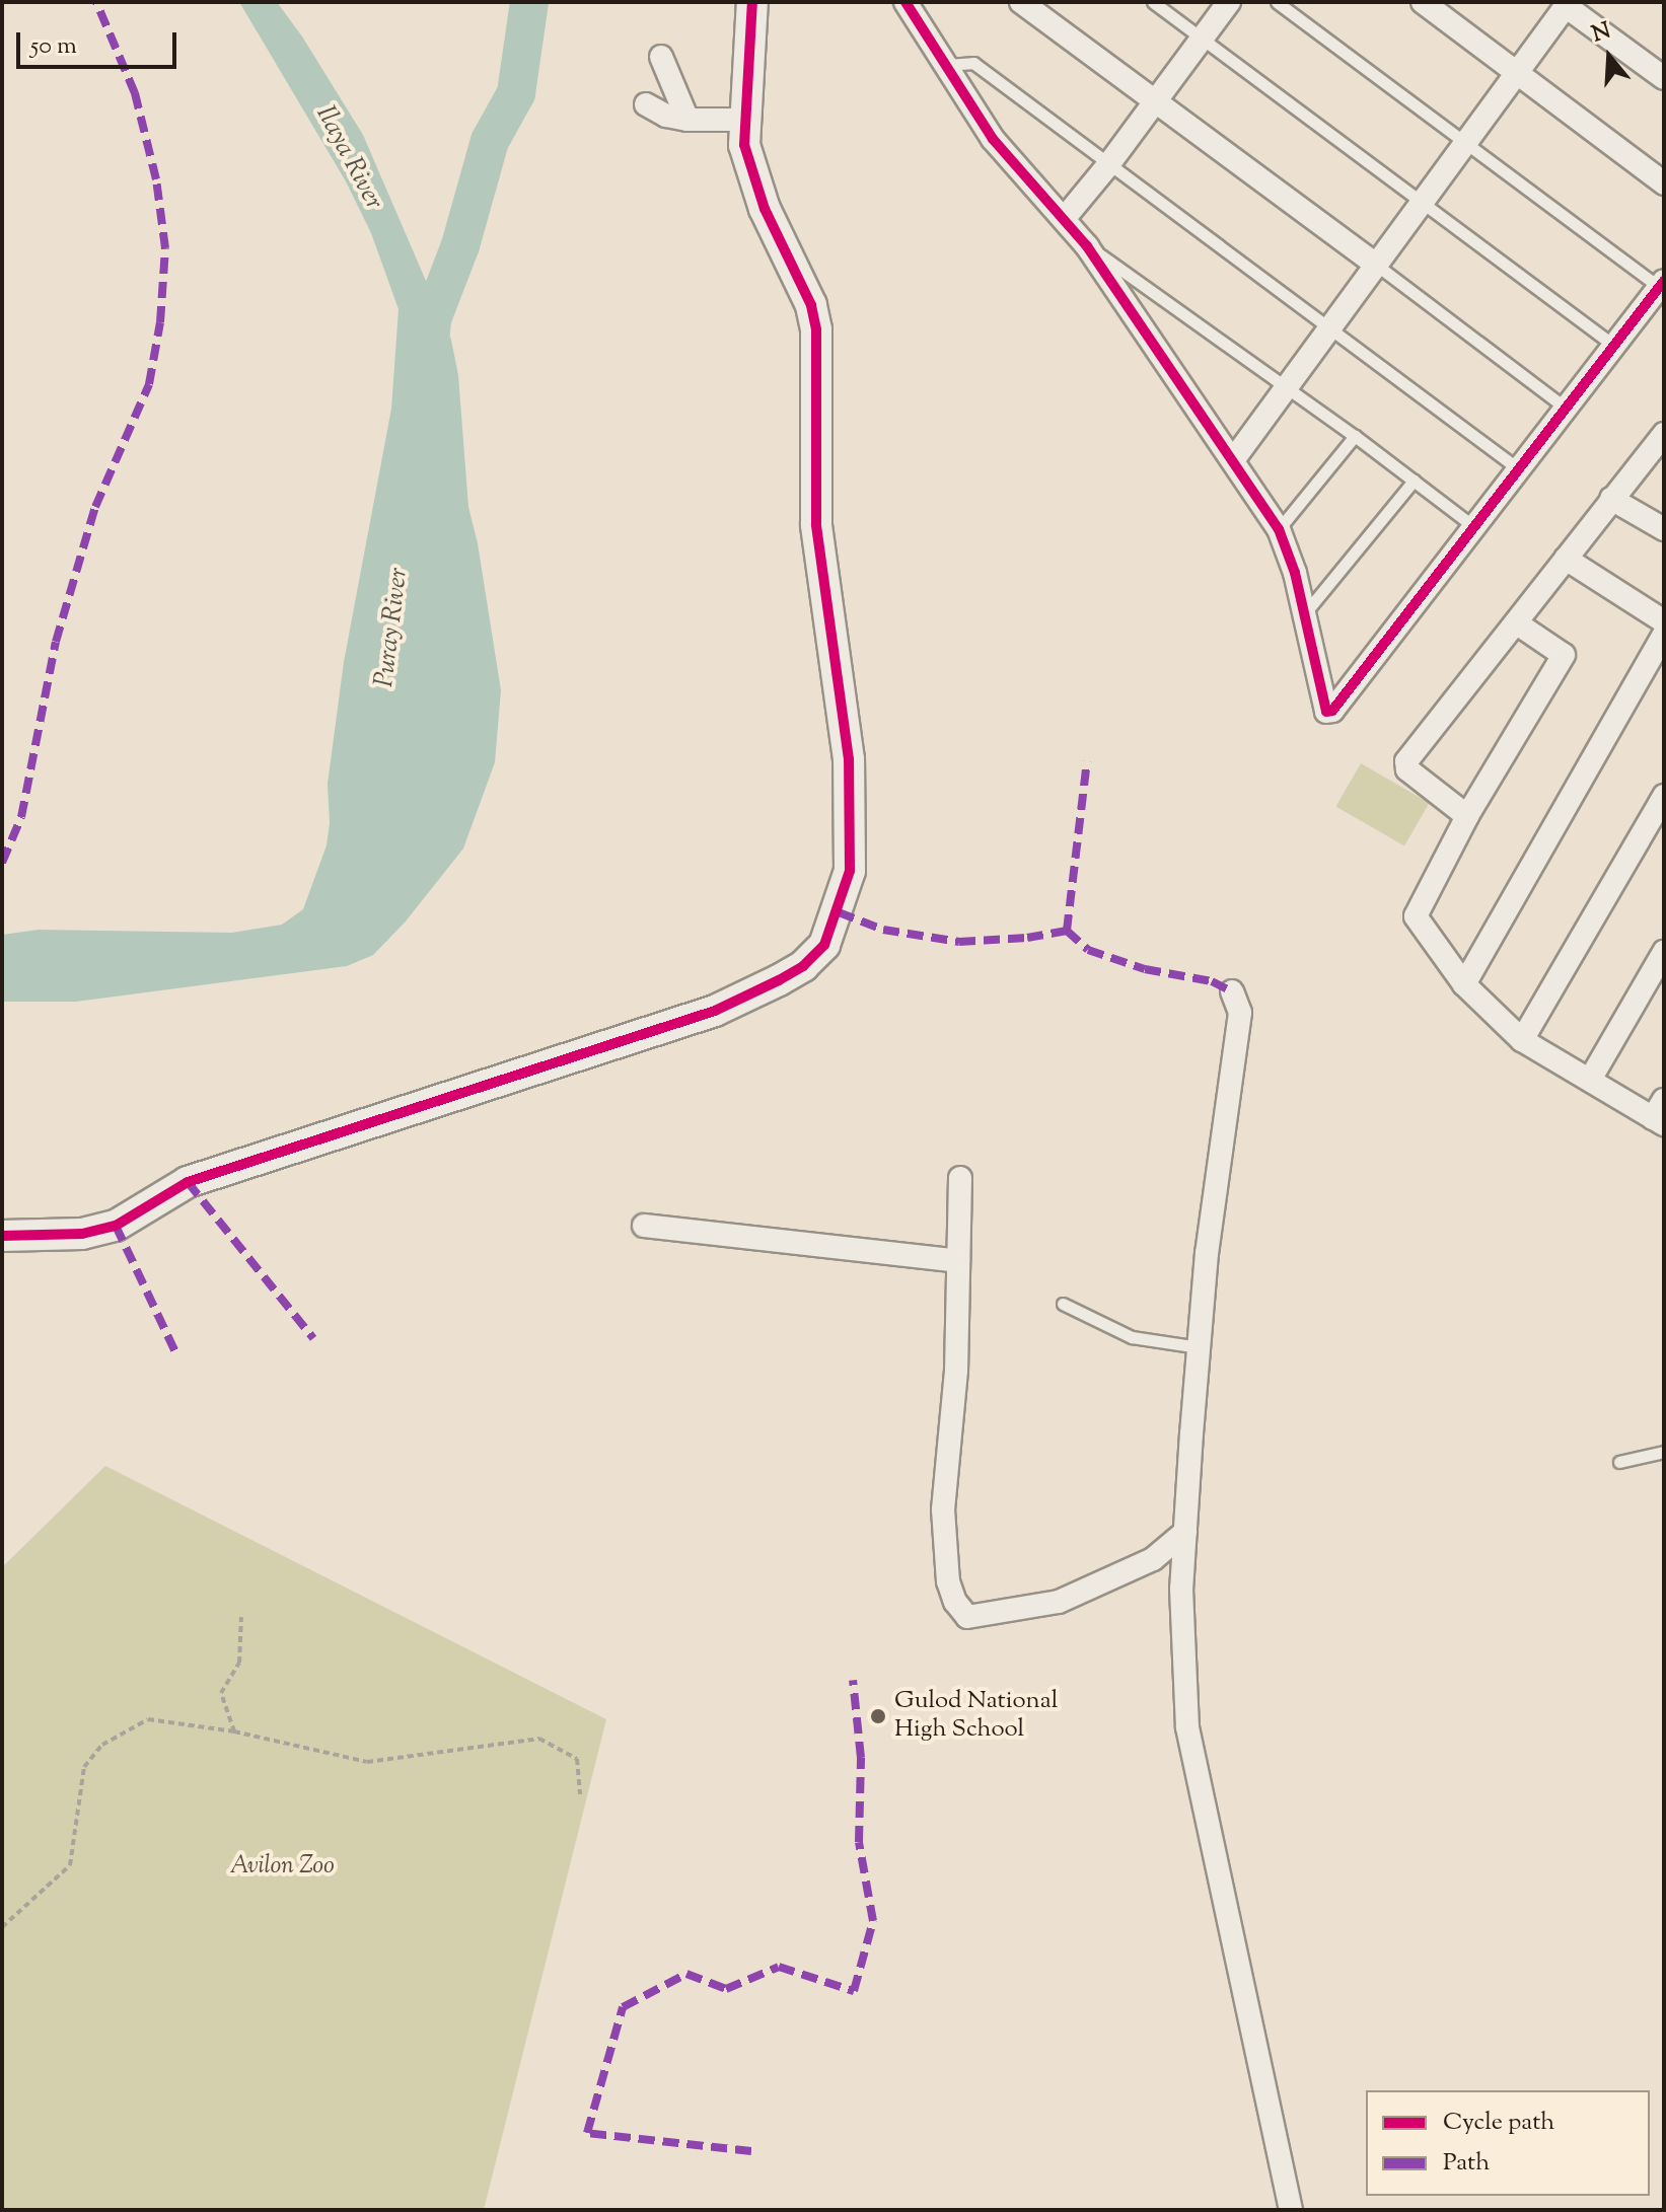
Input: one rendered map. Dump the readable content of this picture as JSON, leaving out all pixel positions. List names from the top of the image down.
{
  "water": ["Ilaya River", "Puray River"],
  "parks": ["Avilon Zoo"],
  "places": ["Gulod National High School"],
  "legend": ["Cycle path", "Path"],
  "scale_bar": "50 m",
  "north": "top"
}
